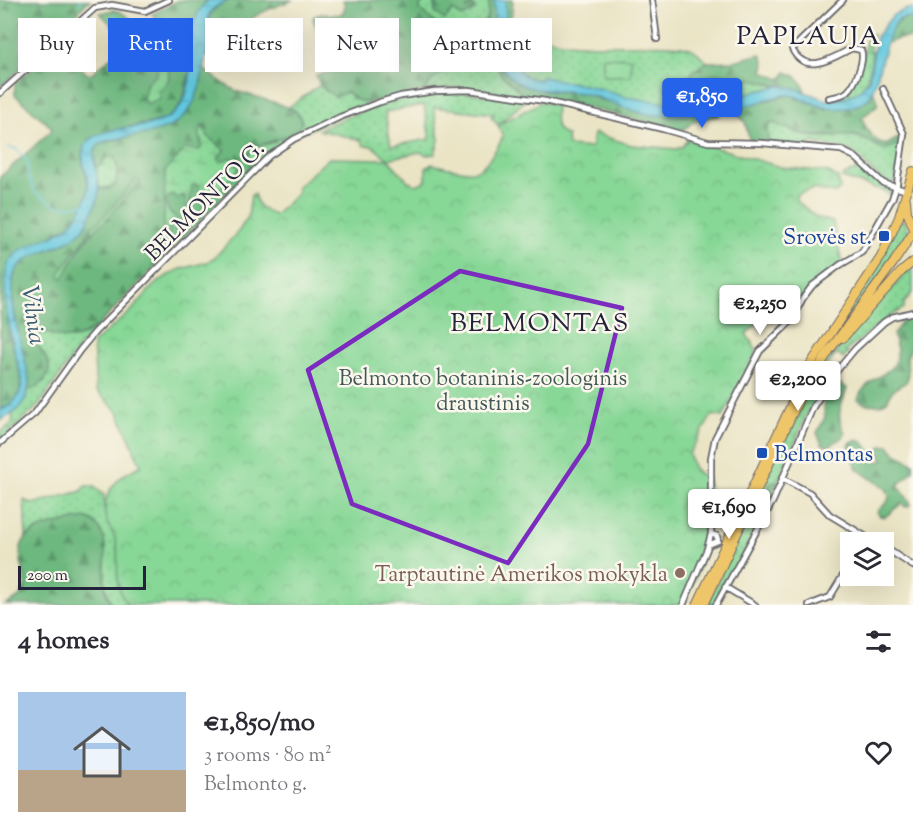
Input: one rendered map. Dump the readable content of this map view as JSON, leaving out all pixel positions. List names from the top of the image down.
{
  "streets": {
    "street": ["BELMONTO G."]
  },
  "districts": ["PAPLAUJA", "BELMONTAS"],
  "water": ["Vilnia"],
  "parks": ["Belmonto botaninis-zoologinis draustinis"],
  "places": {
    "transit": ["Srovės st.", "Belmontas"],
    "other": ["Tarptautinė Amerikos mokykla"]
  },
  "scale_bar": "200 m",
  "page": {
    "chip": [
      "Buy",
      "Rent",
      "Filters",
      "New",
      "Apartment"
    ],
    "price": [
      "€1,850",
      "€2,250",
      "€2,200",
      "€1,690"
    ],
    "scale": "200 m",
    "heading": "4 homes",
    "list": [
      {
        "name": "€1,850/mo",
        "note": "3 rooms · 80 m² · Belmonto g."
      }
    ]
  }
}
